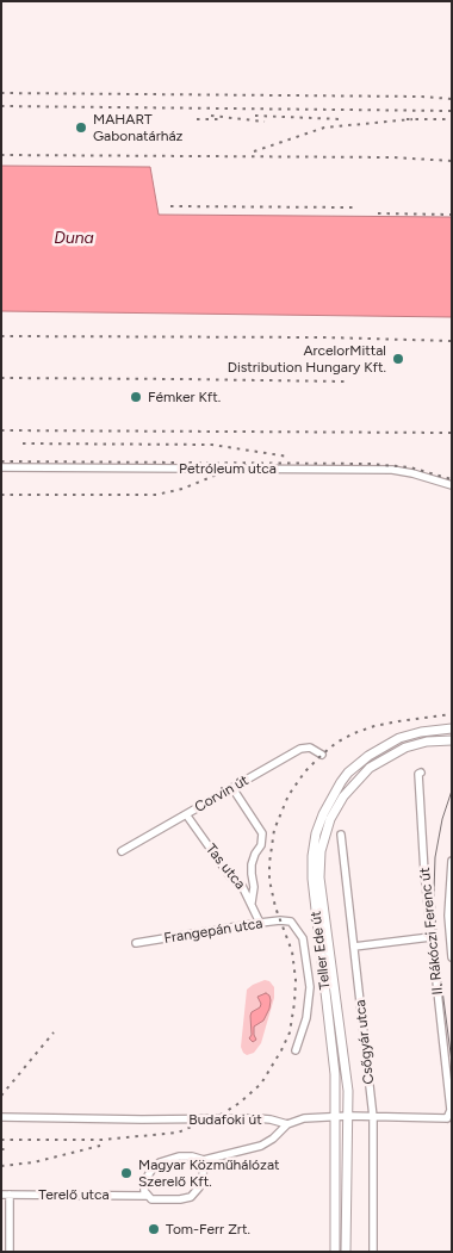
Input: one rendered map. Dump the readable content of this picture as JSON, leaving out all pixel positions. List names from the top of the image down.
{
  "streets": {
    "main road": ["Teller Ede út"],
    "street": [
      "Petróleum utca",
      "Corvin út",
      "Tas utca",
      "Frangepán utca",
      "II. Rákóczi Ferenc út",
      "Csőgyár utca",
      "Budafoki út",
      "Terelő utca"
    ]
  },
  "crossings": [
    ["Corvin út", "Tas utca"],
    ["Tas utca", "Frangepán utca"],
    ["II. Rákóczi Ferenc út", "Budafoki út"],
    ["Teller Ede út", "Budafoki út"],
    ["Csőgyár utca", "Budafoki út"]
  ],
  "water": ["Duna"],
  "places": [
    "MAHART Gabonatárház",
    "ArcelorMittal Distribution Hungary Kft.",
    "Fémker Kft.",
    "Magyar Közműhálózat Szerelő Kft.",
    "Tom-Ferr Zrt."
  ]
}
